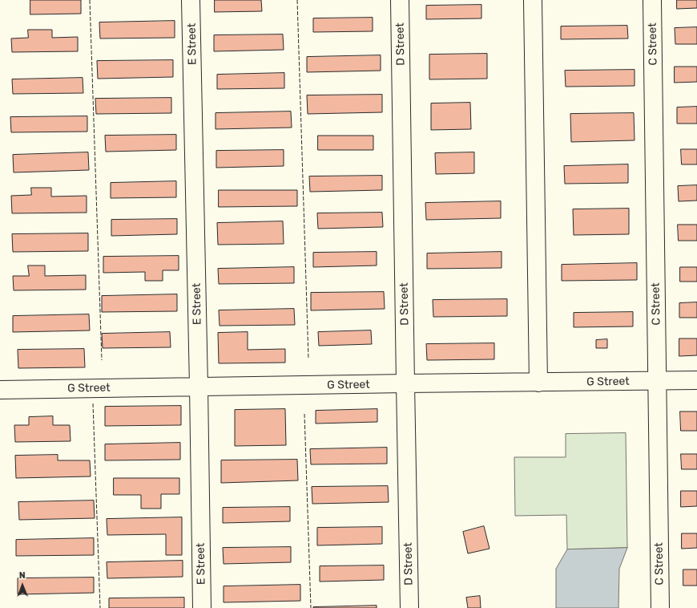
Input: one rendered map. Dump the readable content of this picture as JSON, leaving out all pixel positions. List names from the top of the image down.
{
  "streets": {
    "street": [
      "E Street",
      "D Street",
      "C Street",
      "G Street"
    ]
  },
  "crossings": [
    ["E Street", "G Street"],
    ["D Street", "G Street"],
    ["C Street", "G Street"]
  ],
  "north": "top"
}
